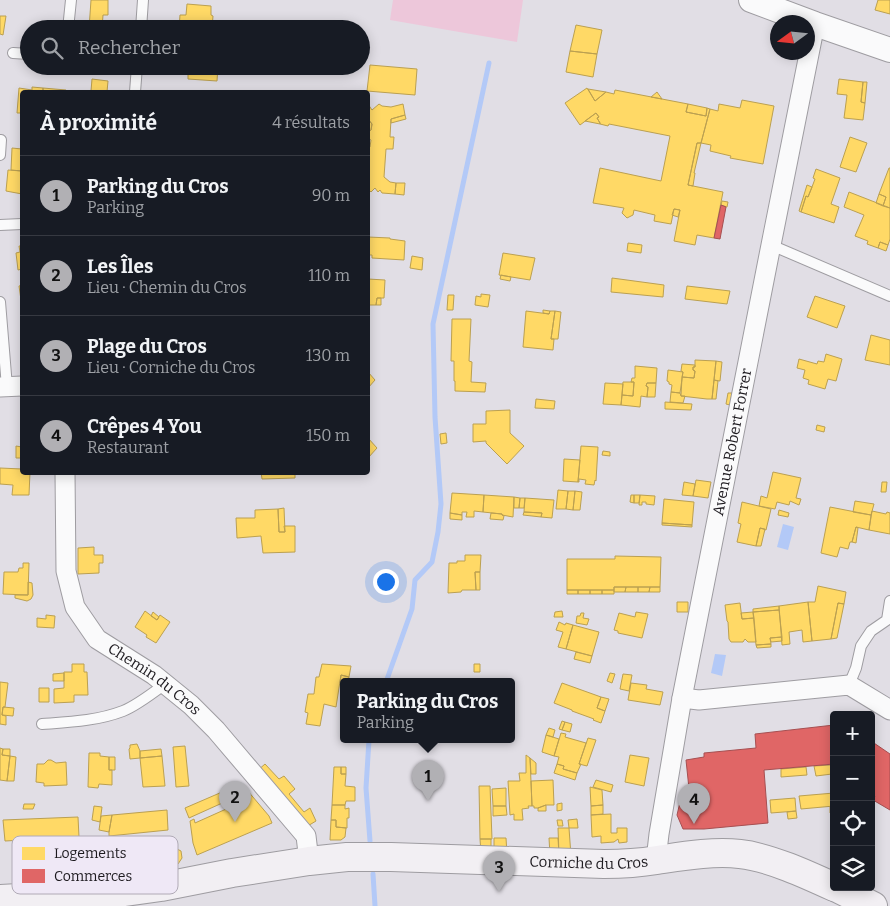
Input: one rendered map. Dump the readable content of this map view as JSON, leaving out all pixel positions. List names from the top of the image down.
{
  "streets": {
    "main road": ["Corniche du Cros"],
    "street": ["Avenue Robert Forrer", "Chemin du Cros"]
  },
  "crossings": [
    ["Avenue Robert Forrer", "Corniche du Cros"],
    ["Chemin du Cros", "Corniche du Cros"]
  ],
  "legend": ["Logements", "Commerces"],
  "north": "left",
  "page": {
    "search": "Rechercher",
    "heading": ["À proximité", "4 résultats"],
    "list": [
      {
        "mark": "1",
        "name": "Parking du Cros",
        "note": "Parking",
        "value": "90 m"
      },
      {
        "mark": "2",
        "name": "Les Îles",
        "note": "Lieu · Chemin du Cros",
        "value": "110 m"
      },
      {
        "mark": "3",
        "name": "Plage du Cros",
        "note": "Lieu · Corniche du Cros",
        "value": "130 m"
      },
      {
        "mark": "4",
        "name": "Crêpes 4 You",
        "note": "Restaurant",
        "value": "150 m"
      }
    ],
    "popup": ["Parking du Cros", "Parking"],
    "map_buttons": ["+", "−"],
    "pins": [
      "1",
      "2",
      "4",
      "3"
    ]
  }
}
